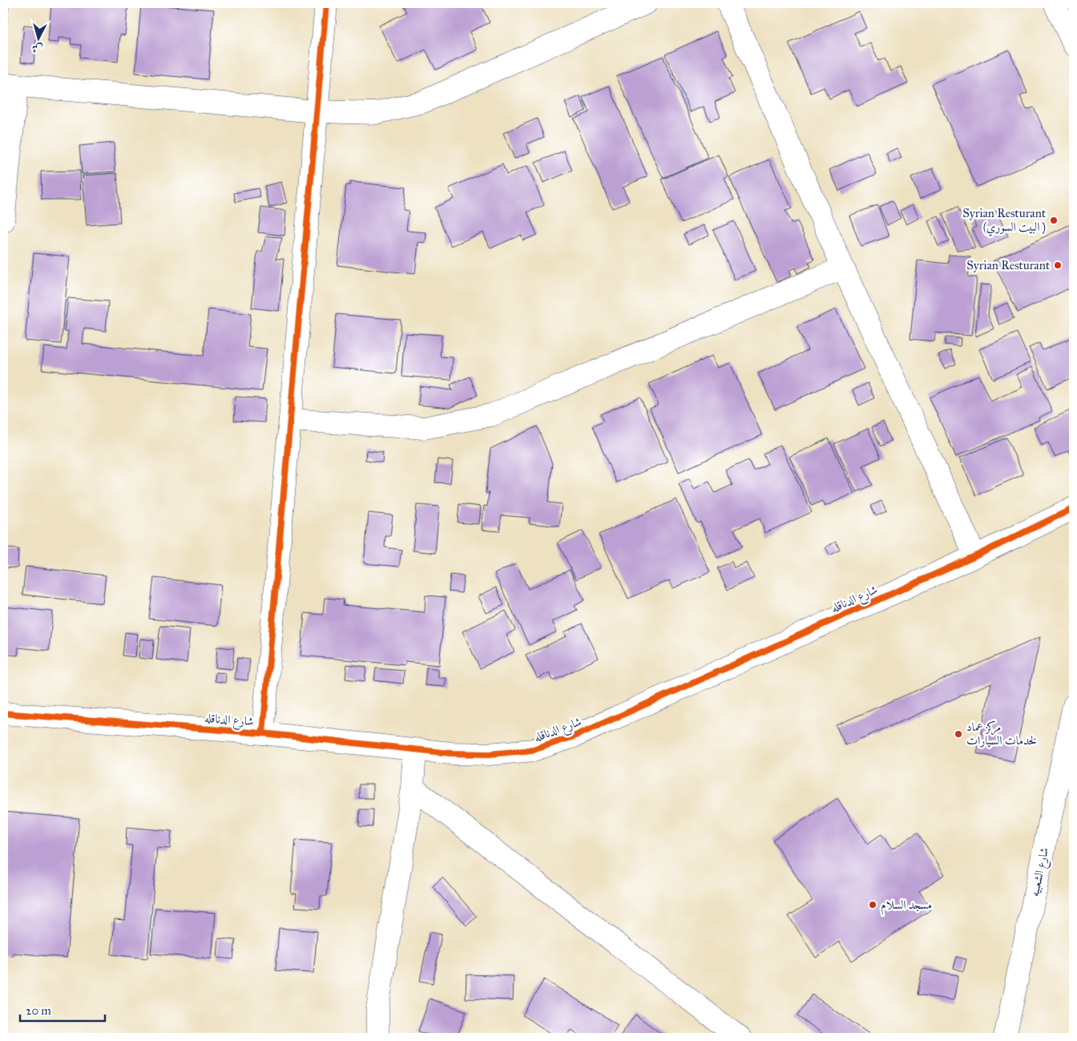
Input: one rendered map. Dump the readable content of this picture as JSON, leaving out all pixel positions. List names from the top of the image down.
{
  "streets": {
    "street": ["شارع الدناقله", "شارع الشعبيه"]
  },
  "places": [
    "Syrian Resturant (البيت السوري )",
    "Syrian Resturant",
    "مركز عماد لخدمات السيارات",
    "مسجد السلام"
  ],
  "scale_bar": "20 m",
  "north": "bottom"
}
